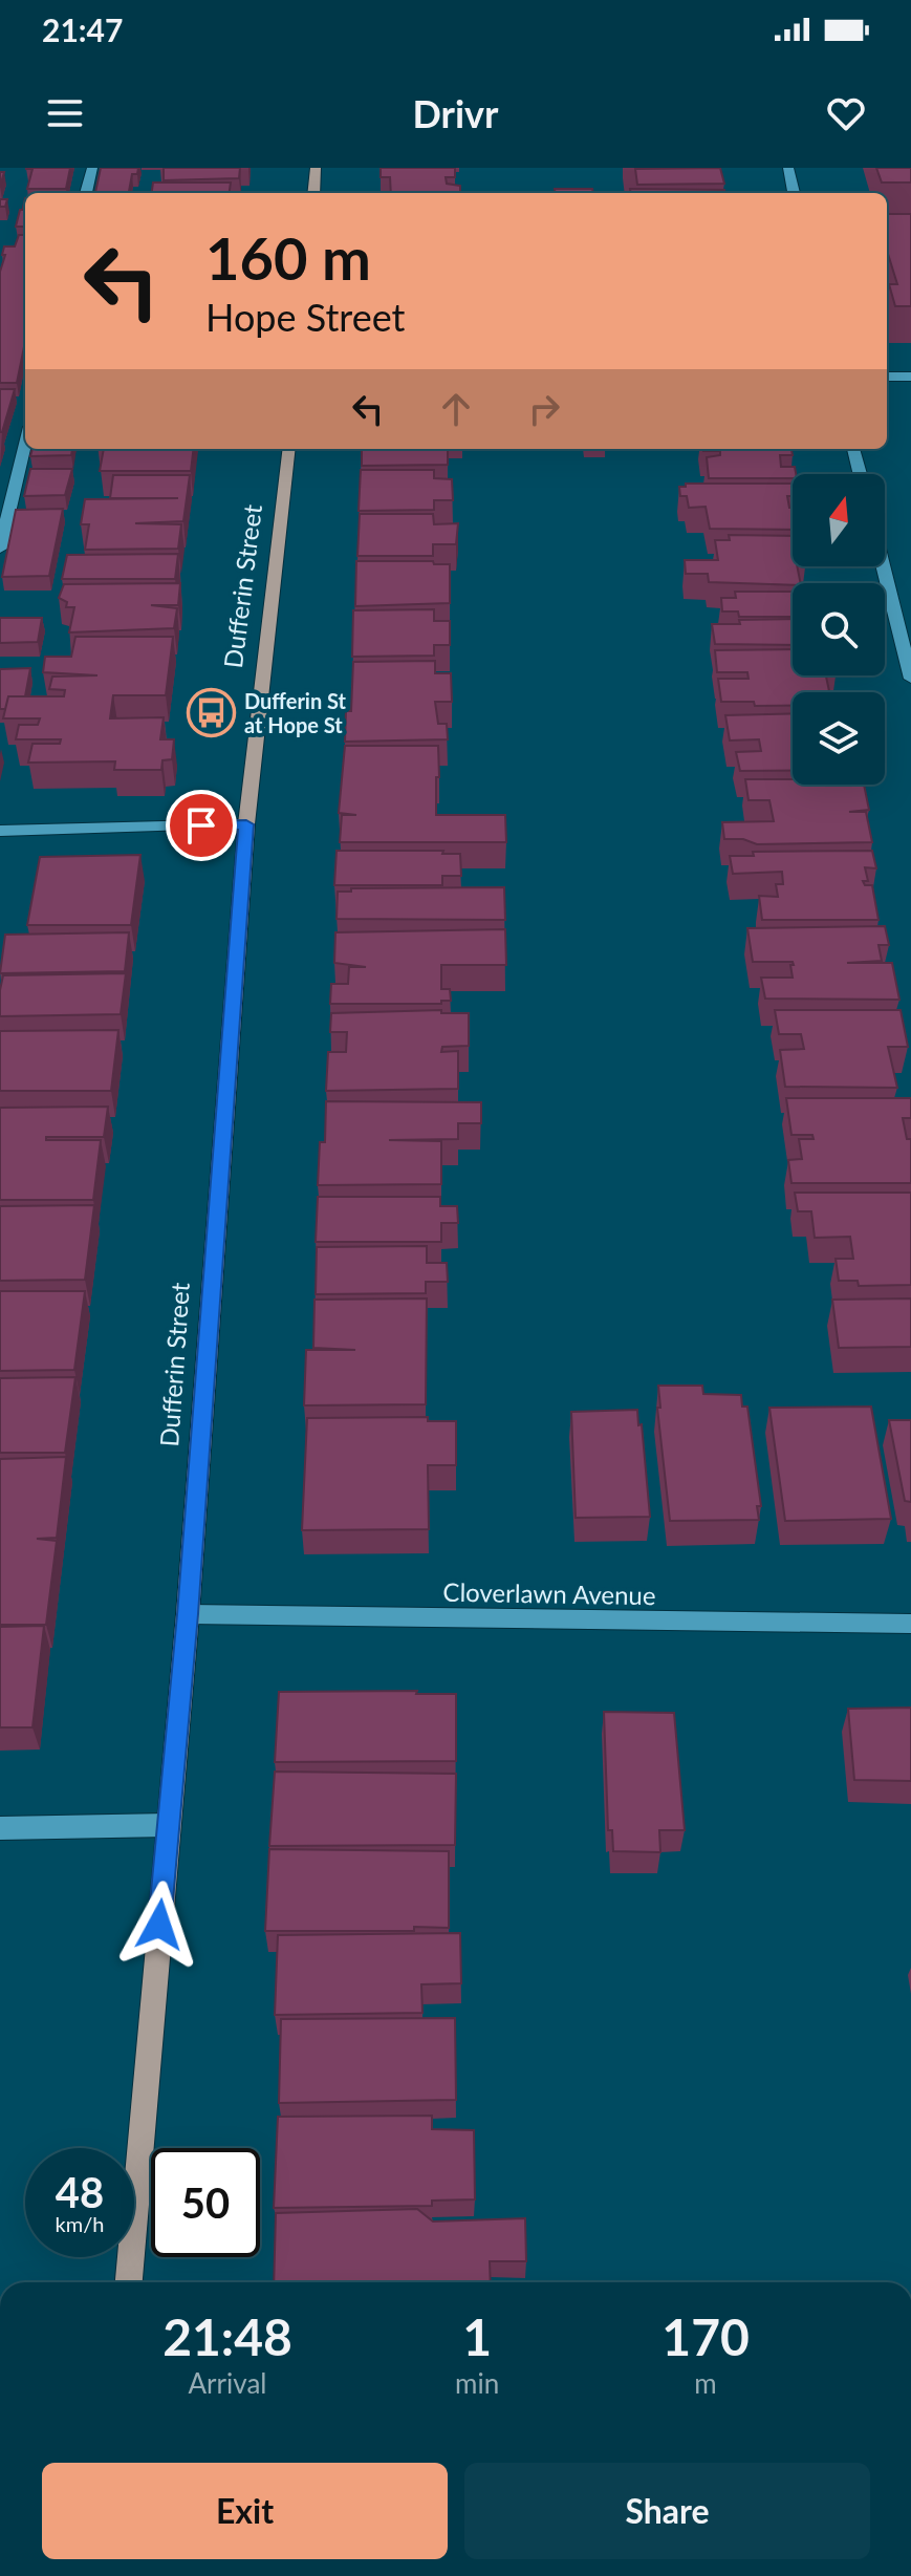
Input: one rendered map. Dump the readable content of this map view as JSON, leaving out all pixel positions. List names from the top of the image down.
{
  "streets": {
    "main road": ["Dufferin Street"],
    "street": ["Cloverlawn Avenue"]
  },
  "crossings": [
    ["Dufferin Street", "Cloverlawn Avenue"]
  ],
  "places": {
    "bus stop": ["Dufferin St at Hope St"]
  },
  "north": "top",
  "page": {
    "status": "21:47",
    "header": "Drivr",
    "turn": ["160 m", "Hope Street"],
    "speed": "48 km/h",
    "limit": "50",
    "eta": [
      "21:48",
      "Arrival",
      "1",
      "min",
      "170",
      "m"
    ],
    "buttons": ["Exit", "Share"]
  }
}
